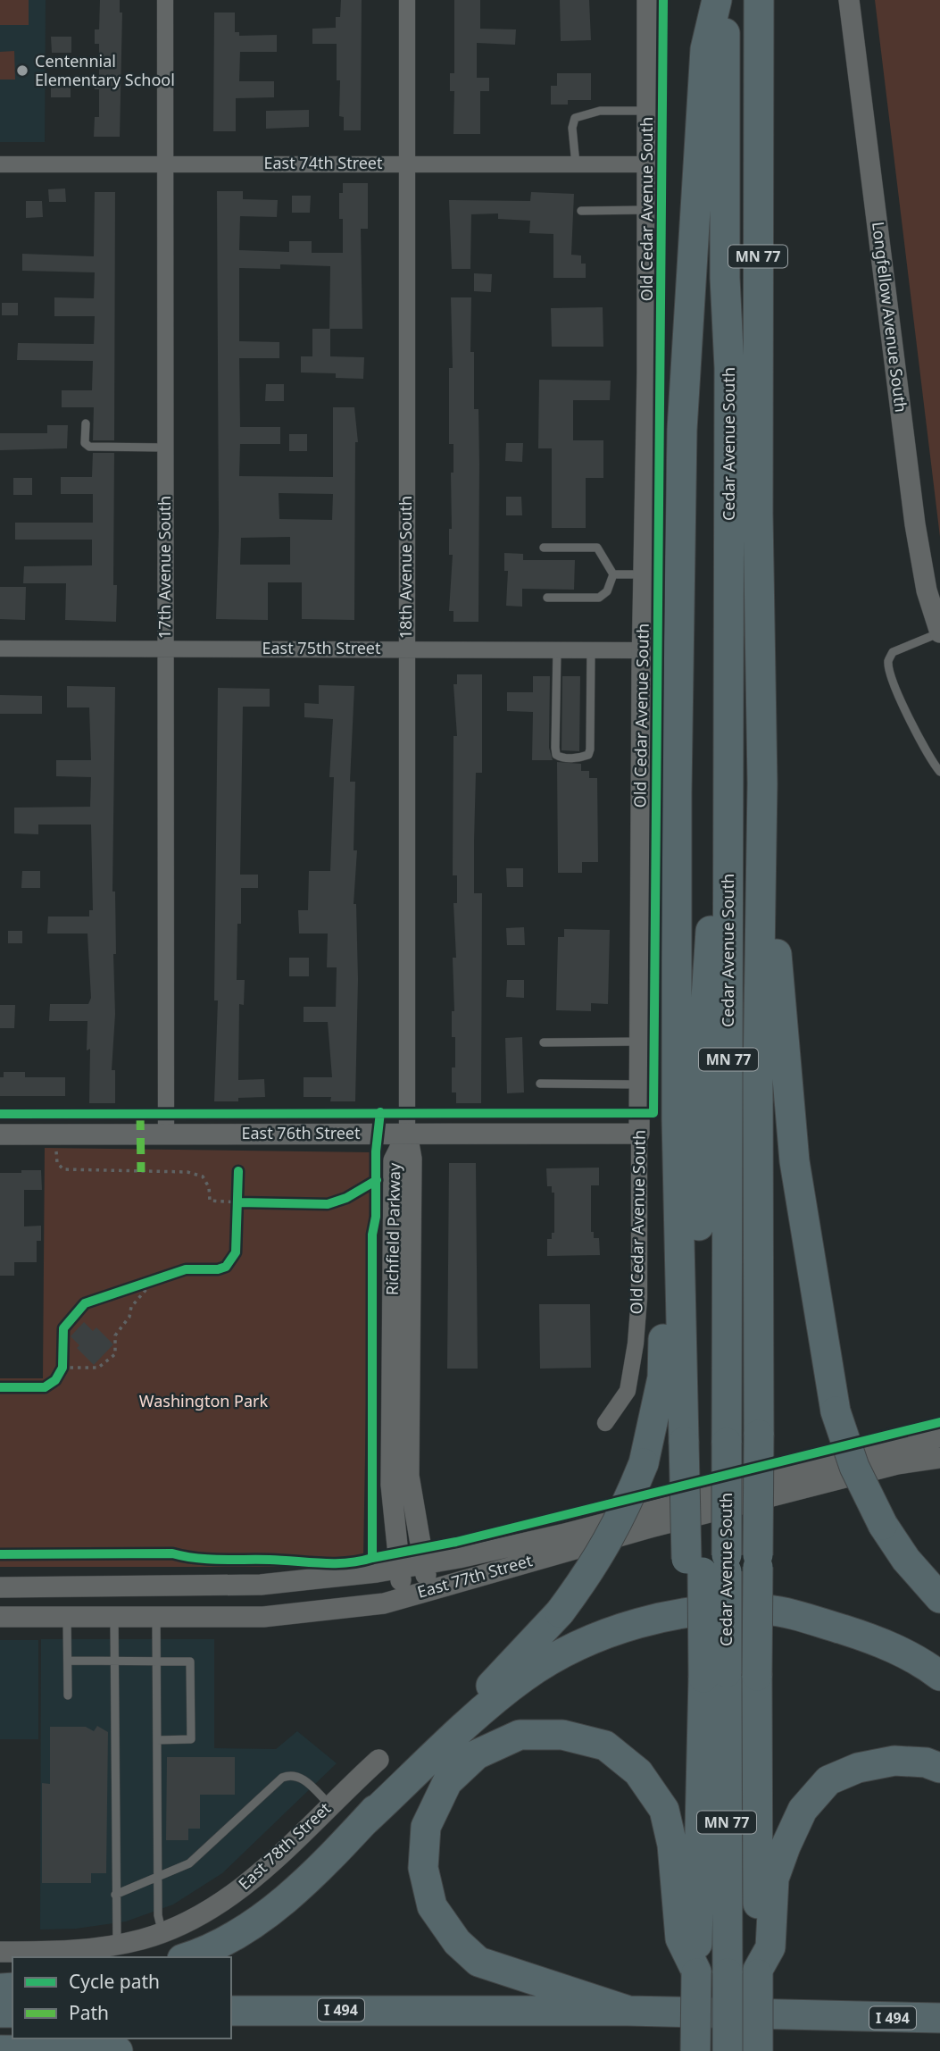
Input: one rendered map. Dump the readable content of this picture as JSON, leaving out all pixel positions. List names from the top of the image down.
{
  "streets": {
    "highway": ["MN 77", "Cedar Avenue South", "I 494"],
    "street": [
      "East 74th Street",
      "Old Cedar Avenue South",
      "Longfellow Avenue South",
      "17th Avenue South",
      "18th Avenue South",
      "East 75th Street",
      "East 76th Street",
      "Richfield Parkway",
      "East 77th Street",
      "East 78th Street"
    ]
  },
  "crossings": [
    ["East 74th Street", "Old Cedar Avenue South"],
    ["East 74th Street", "17th Avenue South"],
    ["East 74th Street", "18th Avenue South"],
    ["Old Cedar Avenue South", "East 75th Street"],
    ["Old Cedar Avenue South", "East 76th Street"],
    ["17th Avenue South", "East 75th Street"],
    ["17th Avenue South", "East 76th Street"],
    ["18th Avenue South", "East 75th Street"],
    ["18th Avenue South", "East 76th Street"],
    ["18th Avenue South", "Richfield Parkway"],
    ["East 76th Street", "Richfield Parkway"],
    ["Richfield Parkway", "East 77th Street"]
  ],
  "parks": ["Washington Park"],
  "places": ["Centennial Elementary School"],
  "legend": ["Cycle path", "Path"]
}
